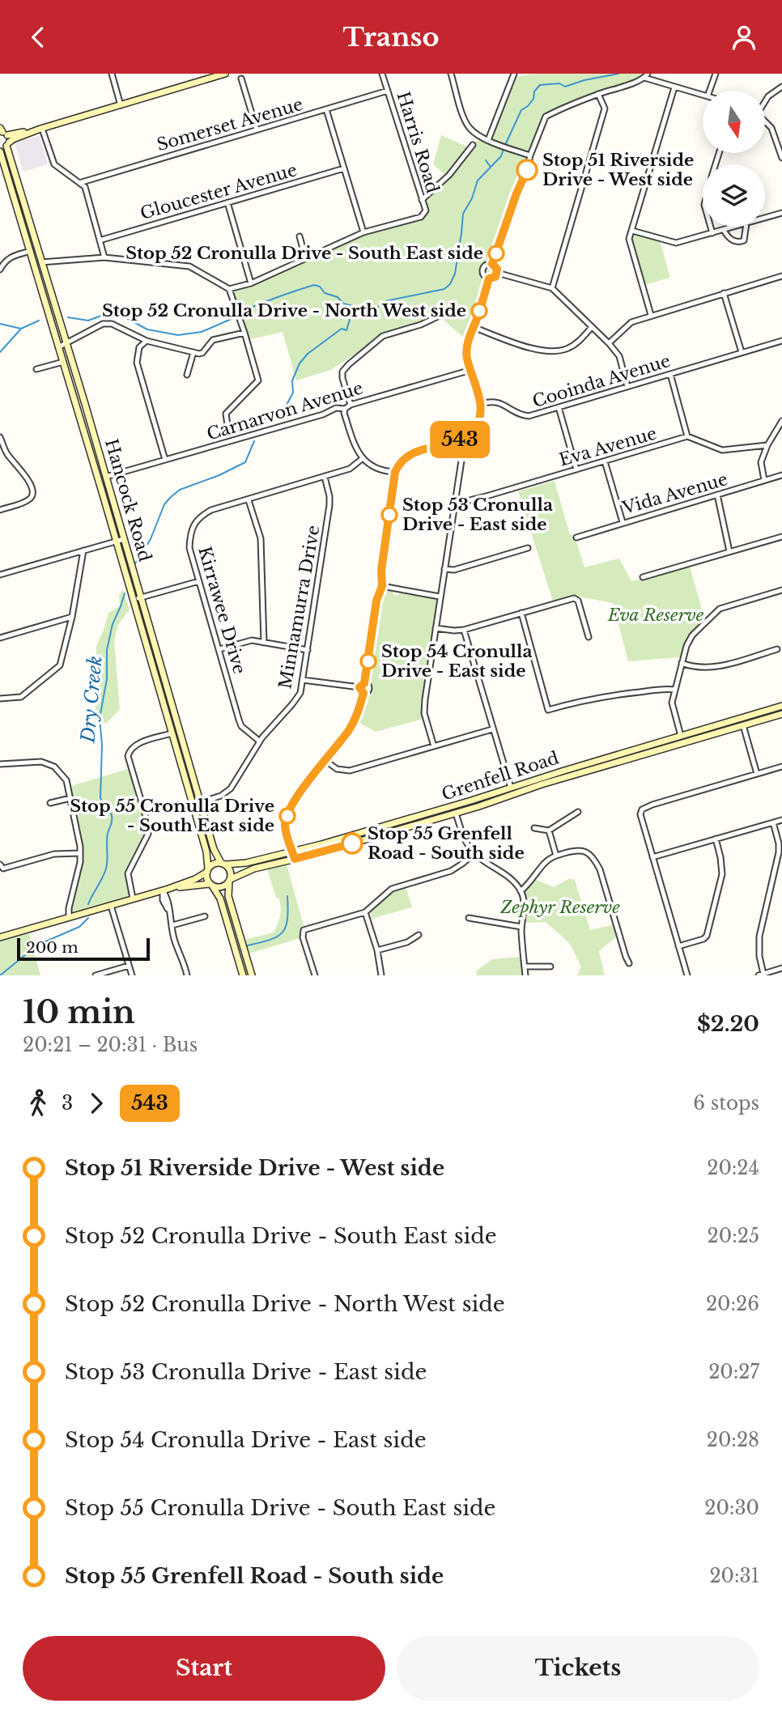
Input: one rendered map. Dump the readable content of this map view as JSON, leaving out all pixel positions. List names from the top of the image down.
{
  "streets": {
    "main road": ["Hancock Road", "Grenfell Road"],
    "street": [
      "Somerset Avenue",
      "Harris Road",
      "Gloucester Avenue",
      "Cooinda Avenue",
      "Carnarvon Avenue",
      "Eva Avenue",
      "Vida Avenue",
      "Minnamurra Drive",
      "Kirrawee Drive"
    ]
  },
  "crossings": [
    ["Somerset Avenue", "Harris Road"],
    ["Carnarvon Avenue", "Hancock Road"],
    ["Hancock Road", "Minnamurra Drive"],
    ["Hancock Road", "Grenfell Road"],
    ["Minnamurra Drive", "Kirrawee Drive"]
  ],
  "water": ["Dry Creek"],
  "parks": ["Eva Reserve", "Zephyr Reserve"],
  "places": [
    "Stop 51 Riverside Drive - West side",
    "Stop 52 Cronulla Drive - South East side",
    "Stop 52 Cronulla Drive - North West side",
    "Stop 53 Cronulla Drive - East side",
    "Stop 54 Cronulla Drive - East side",
    "Stop 55 Cronulla Drive - South East side",
    "Stop 55 Grenfell Road - South side"
  ],
  "lines": ["bus line 543"],
  "scale_bar": "200 m",
  "north": "bottom",
  "page": {
    "header": "Transo",
    "on_map": "543",
    "scale": "200 m",
    "heading": ["10 min", "20:21 – 20:31 · Bus", "$2.20"],
    "legs": ["3", "543", "6 stops"],
    "list": [
      {
        "name": "Stop 51 Riverside Drive - West side",
        "value": "20:24"
      },
      {
        "name": "Stop 52 Cronulla Drive - South East side",
        "value": "20:25"
      },
      {
        "name": "Stop 52 Cronulla Drive - North West side",
        "value": "20:26"
      },
      {
        "name": "Stop 53 Cronulla Drive - East side",
        "value": "20:27"
      },
      {
        "name": "Stop 54 Cronulla Drive - East side",
        "value": "20:28"
      },
      {
        "name": "Stop 55 Cronulla Drive - South East side",
        "value": "20:30"
      },
      {
        "name": "Stop 55 Grenfell Road - South side",
        "value": "20:31"
      }
    ],
    "buttons": ["Start", "Tickets"]
  }
}
